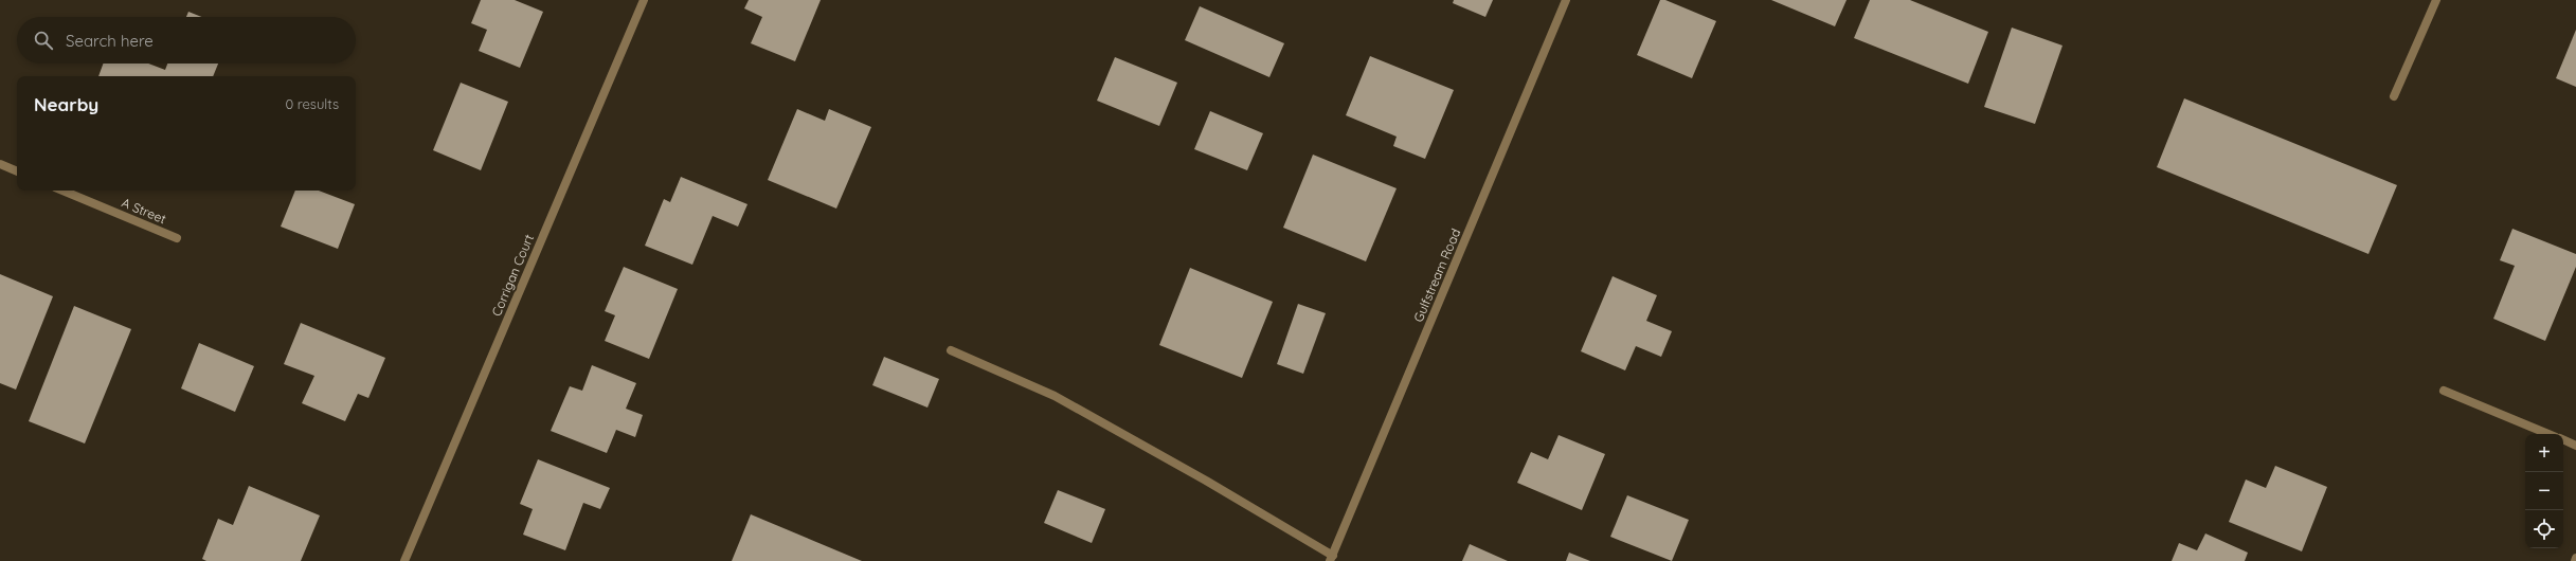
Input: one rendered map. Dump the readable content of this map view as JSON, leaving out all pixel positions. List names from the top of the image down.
{
  "streets": {
    "street": ["A Street", "Corrigan Court", "Gulfstream Road"]
  },
  "page": {
    "search": "Search here",
    "heading": ["Nearby", "0 results"],
    "map_buttons": ["+", "−"]
  }
}
